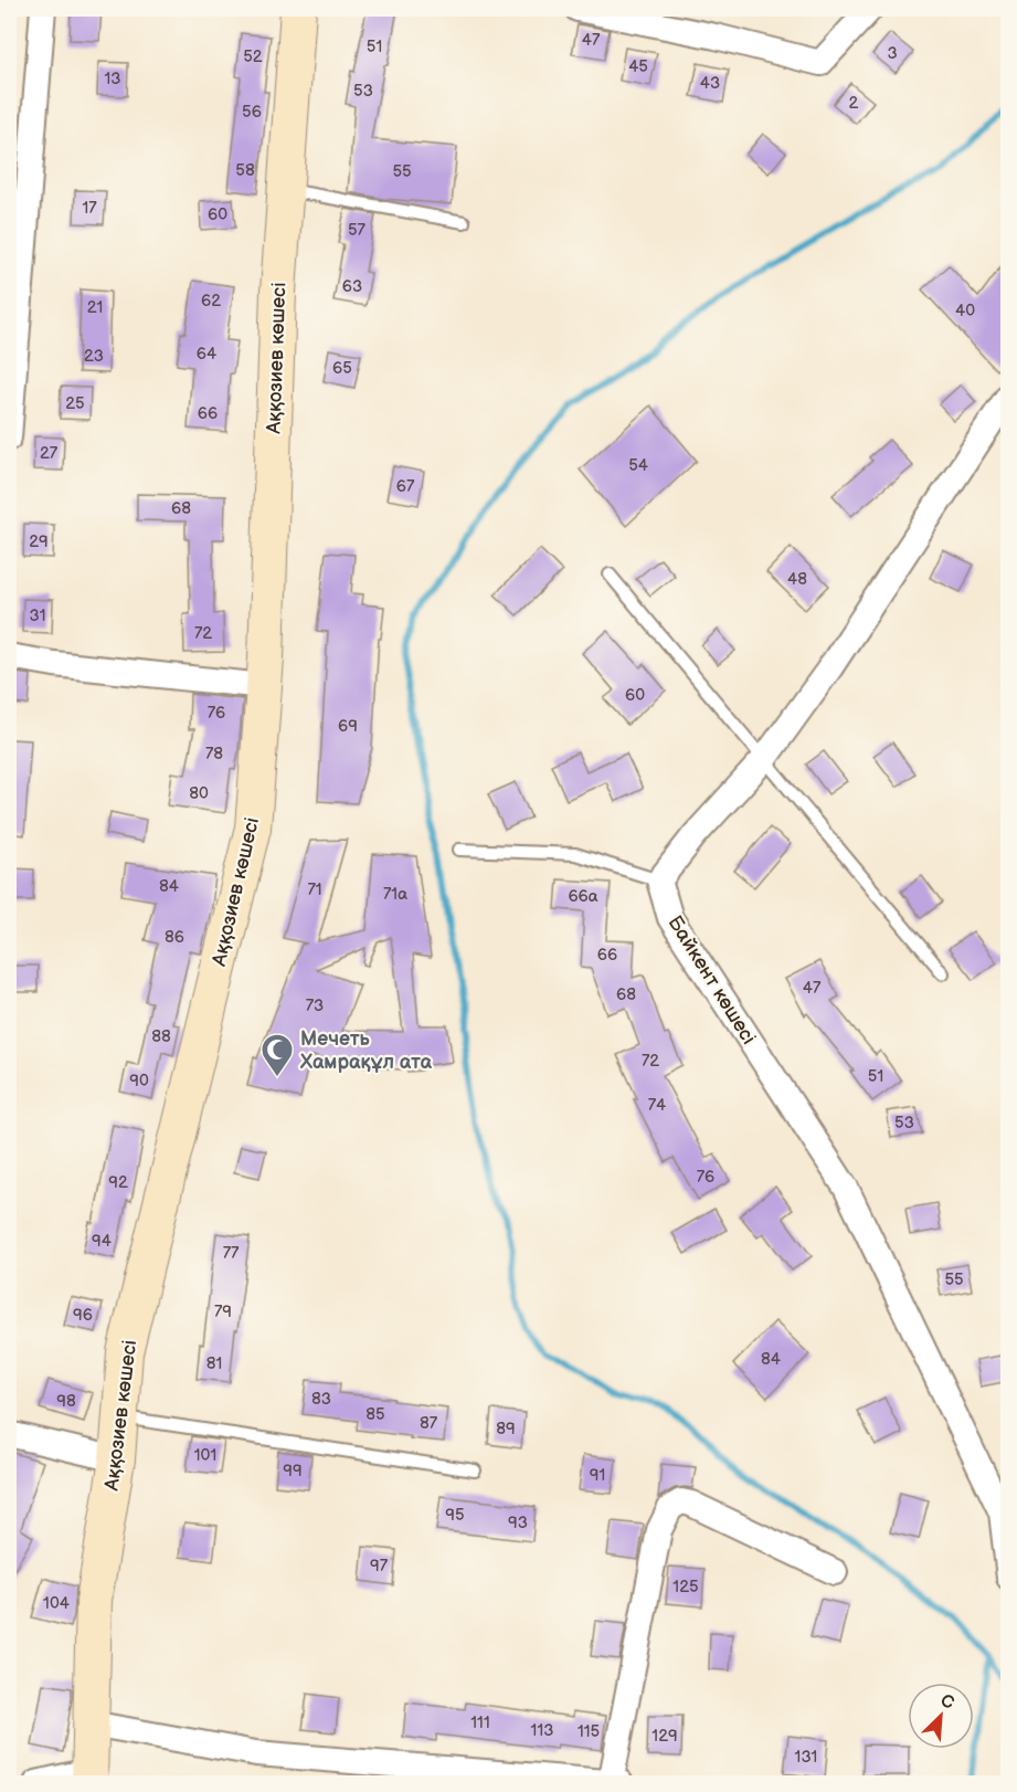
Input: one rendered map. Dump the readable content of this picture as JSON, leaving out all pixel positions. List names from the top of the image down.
{
  "streets": {
    "main road": ["Аққозиев көшесі"],
    "street": ["Байкент көшесі"]
  },
  "places": {
    "mosque": ["Мечеть Хамрақұл ата"]
  },
  "house_numbers": [
    "47",
    "51",
    "3",
    "52",
    "45",
    "13",
    "43",
    "53",
    "2",
    "56",
    "58",
    "55",
    "17",
    "60",
    "57",
    "63",
    "62",
    "21",
    "40",
    "64",
    "23",
    "65",
    "25",
    "66",
    "27",
    "54",
    "67",
    "68",
    "29",
    "48",
    "31",
    "72",
    "60",
    "76",
    "69",
    "78",
    "80",
    "84",
    "71",
    "71а",
    "66а",
    "86",
    "66",
    "47",
    "68",
    "73",
    "88",
    "72",
    "51",
    "90",
    "74",
    "53",
    "76",
    "92",
    "94",
    "77",
    "55",
    "79",
    "96",
    "84",
    "81",
    "83",
    "98",
    "85",
    "87",
    "89",
    "101",
    "99",
    "91",
    "95",
    "93",
    "97",
    "125",
    "104",
    "111",
    "113",
    "115",
    "129",
    "131"
  ],
  "north": "top right"
}
